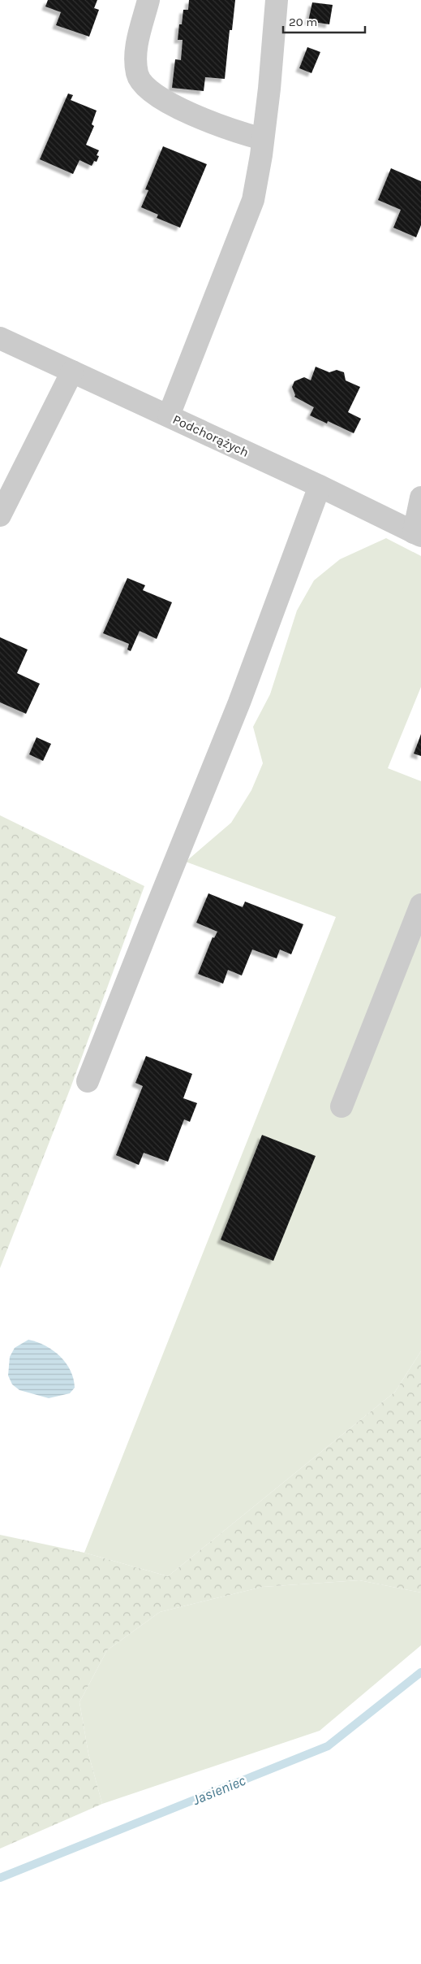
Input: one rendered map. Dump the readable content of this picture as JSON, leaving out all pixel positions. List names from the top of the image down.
{
  "streets": {
    "street": ["Podchorążych"]
  },
  "water": ["Jasieniec"],
  "scale_bar": "20 m"
}
